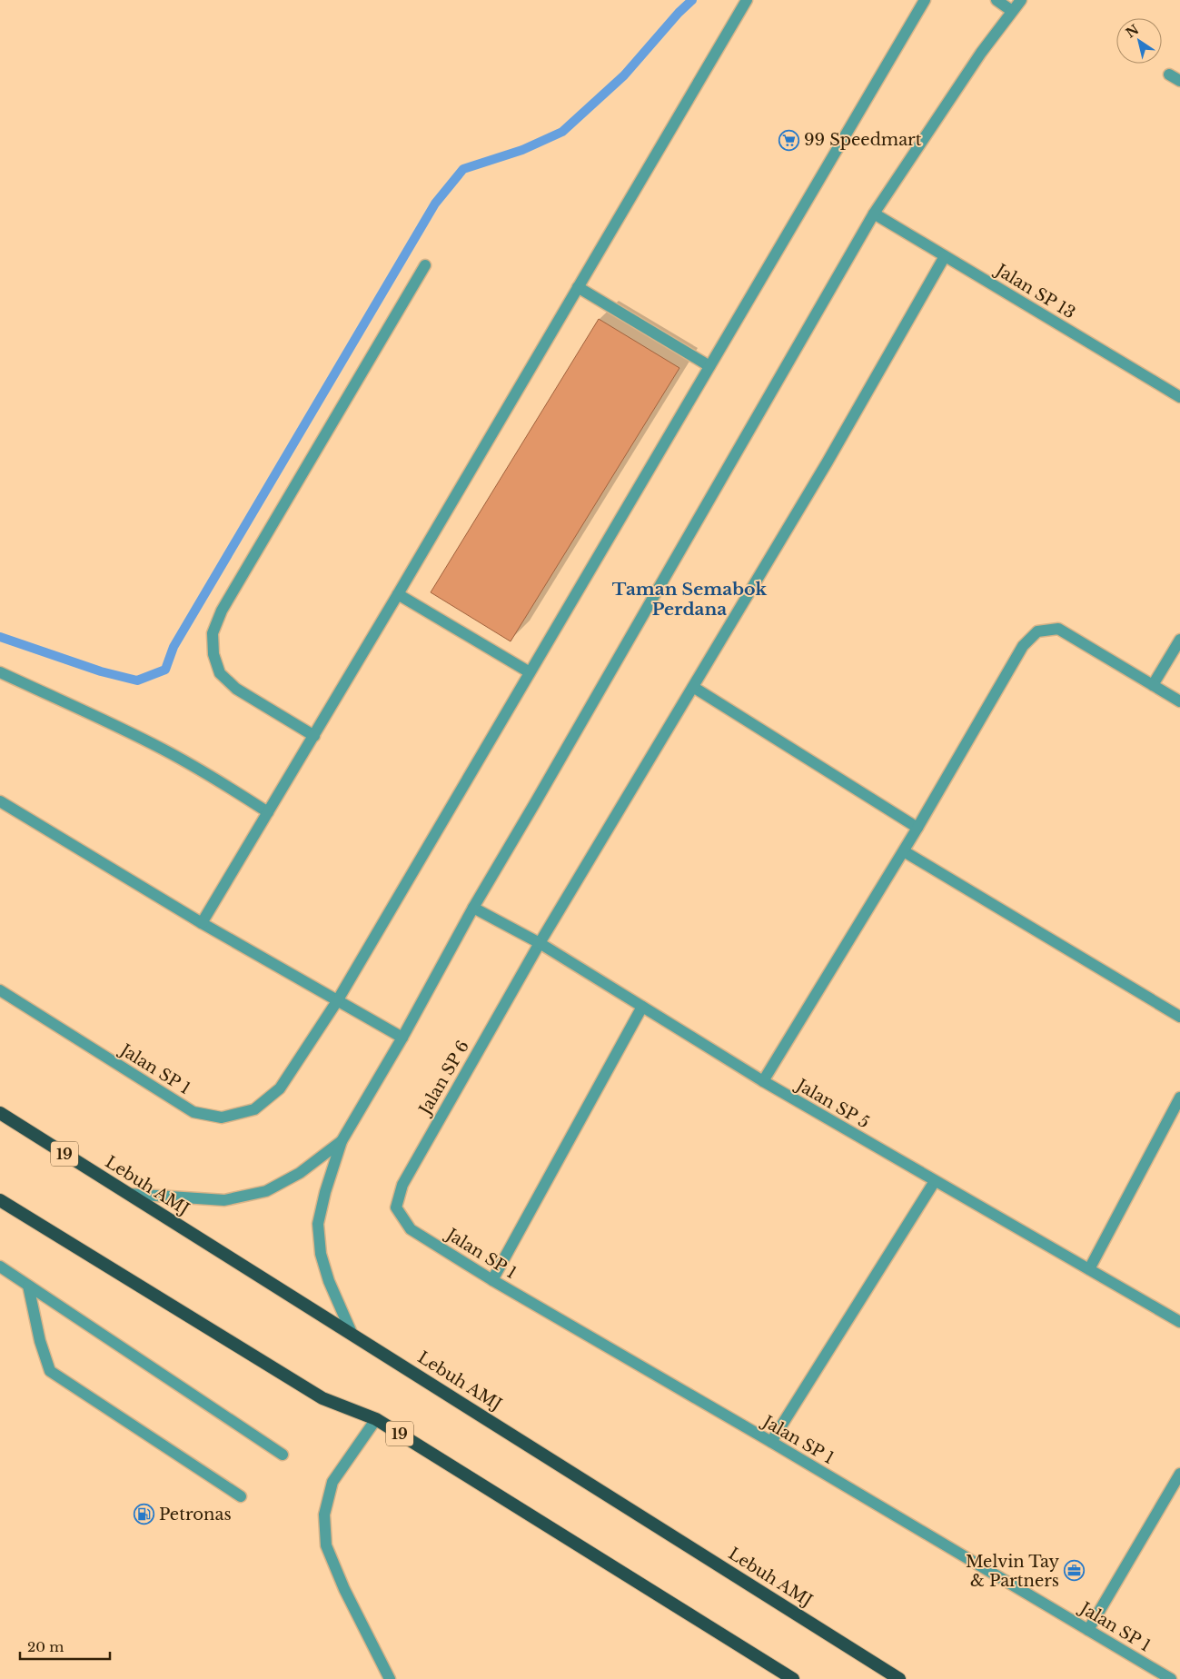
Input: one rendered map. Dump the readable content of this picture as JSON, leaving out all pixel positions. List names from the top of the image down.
{
  "streets": {
    "highway": ["19", "Lebuh AMJ"],
    "street": [
      "Jalan SP 13",
      "Jalan SP 1",
      "Jalan SP 6",
      "Jalan SP 5"
    ]
  },
  "crossings": [
    ["Jalan SP 13", "Jalan SP 6"],
    ["Jalan SP 1", "Jalan SP 6"],
    ["Jalan SP 6", "Jalan SP 5"]
  ],
  "districts": ["Taman Semabok Perdana"],
  "places": {
    "supermarket": ["99 Speedmart"],
    "fuel station": ["Petronas"],
    "office": ["Melvin Tay & Partners"]
  },
  "scale_bar": "20 m",
  "north": "top left"
}
